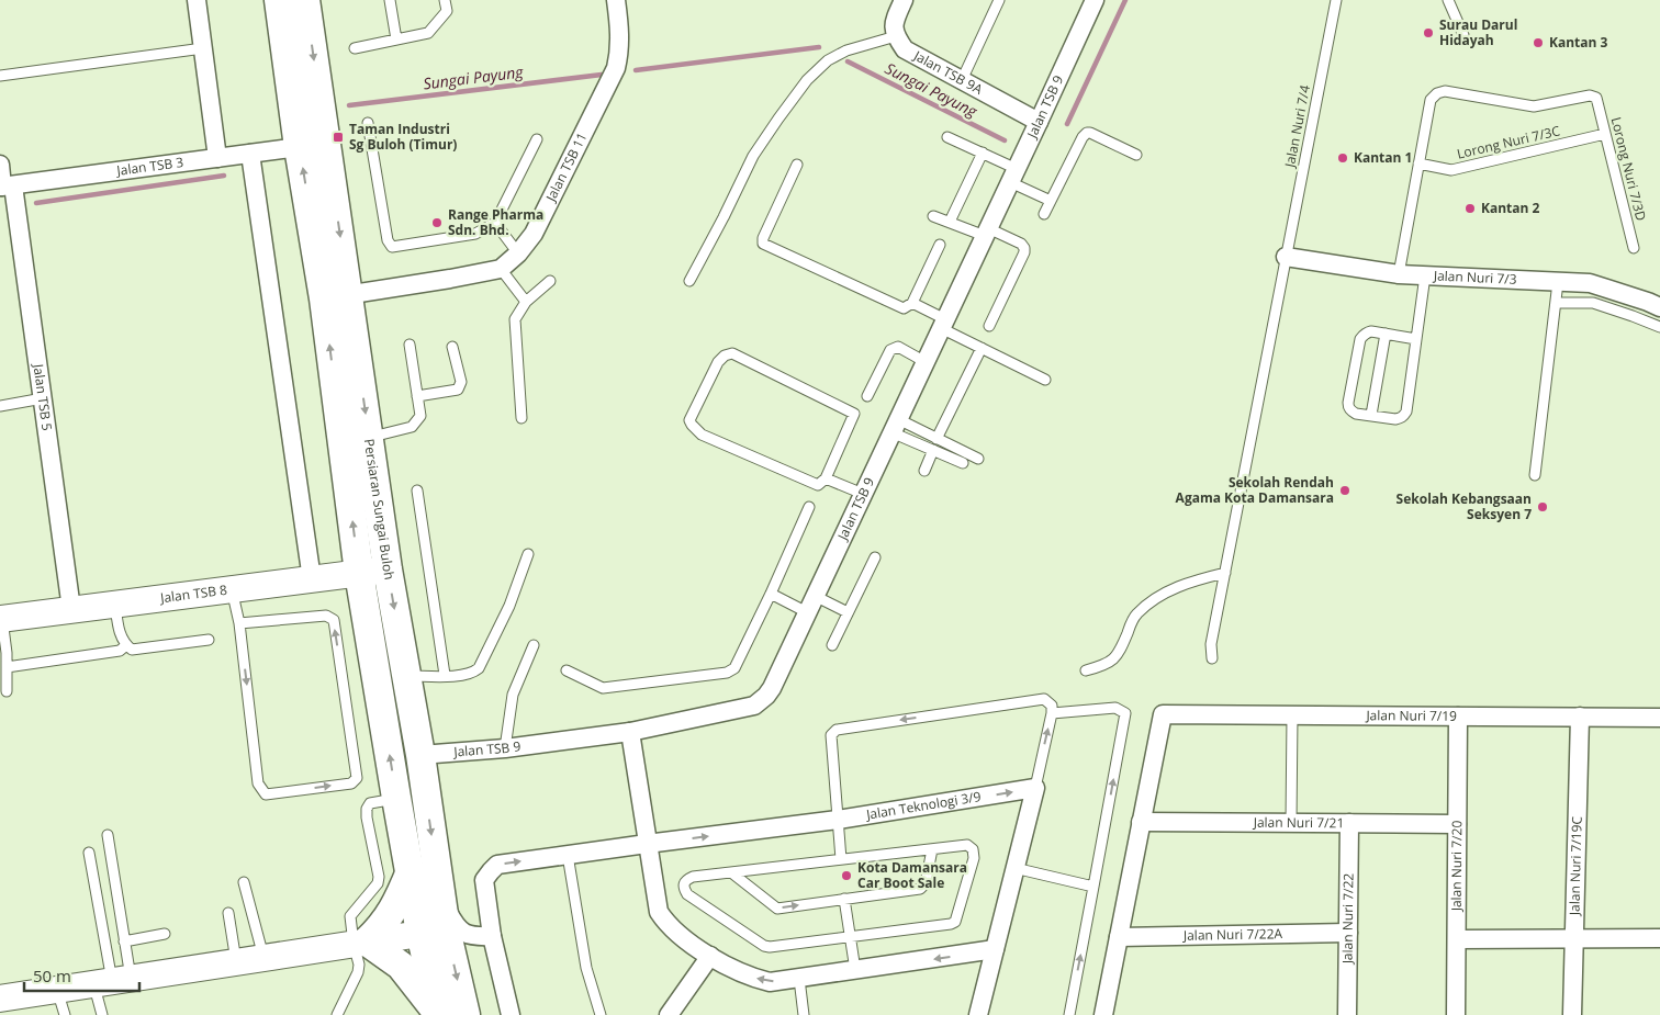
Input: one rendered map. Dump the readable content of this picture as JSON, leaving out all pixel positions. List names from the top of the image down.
{
  "streets": {
    "main road": ["Persiaran Sungai Buloh"],
    "street": [
      "Jalan TSB 9A",
      "Jalan TSB 9",
      "Jalan TSB 3",
      "Jalan TSB 11",
      "Jalan Nuri 7/3",
      "Jalan TSB 5",
      "Jalan TSB 8",
      "Jalan Nuri 7/19",
      "Jalan Teknologi 3/9",
      "Jalan Nuri 7/21",
      "Jalan Nuri 7/20",
      "Jalan Nuri 7/19C",
      "Jalan Nuri 7/22",
      "Jalan Nuri 7/22A"
    ],
    "lane": ["Jalan Nuri 7/4", "Lorong Nuri 7/3C", "Lorong Nuri 7/3D"]
  },
  "crossings": [
    ["Jalan TSB 9A", "Jalan TSB 9"],
    ["Jalan TSB 9", "Persiaran Sungai Buloh"],
    ["Jalan Nuri 7/4", "Jalan Nuri 7/3"],
    ["Lorong Nuri 7/3C", "Lorong Nuri 7/3D"],
    ["Jalan TSB 3", "Jalan TSB 5"],
    ["Jalan TSB 3", "Persiaran Sungai Buloh"],
    ["Jalan TSB 5", "Jalan TSB 8"],
    ["Persiaran Sungai Buloh", "Jalan TSB 8"],
    ["Jalan Nuri 7/19", "Jalan Nuri 7/21"],
    ["Jalan Nuri 7/19", "Jalan Nuri 7/20"],
    ["Jalan Nuri 7/19", "Jalan Nuri 7/19C"],
    ["Jalan Nuri 7/21", "Jalan Nuri 7/20"],
    ["Jalan Nuri 7/21", "Jalan Nuri 7/22"],
    ["Jalan Nuri 7/22", "Jalan Nuri 7/22A"]
  ],
  "water": ["Sungai Payung"],
  "places": {
    "other": [
      "Surau Darul Hidayah",
      "Kantan 3",
      "Kantan 1",
      "Kantan 2",
      "Range Pharma Sdn. Bhd.",
      "Sekolah Rendah Agama Kota Damansara",
      "Sekolah Kebangsaan Seksyen 7",
      "Kota Damansara Car Boot Sale"
    ],
    "transit": ["Taman Industri Sg Buloh (Timur)"]
  },
  "scale_bar": "50 m"
}
